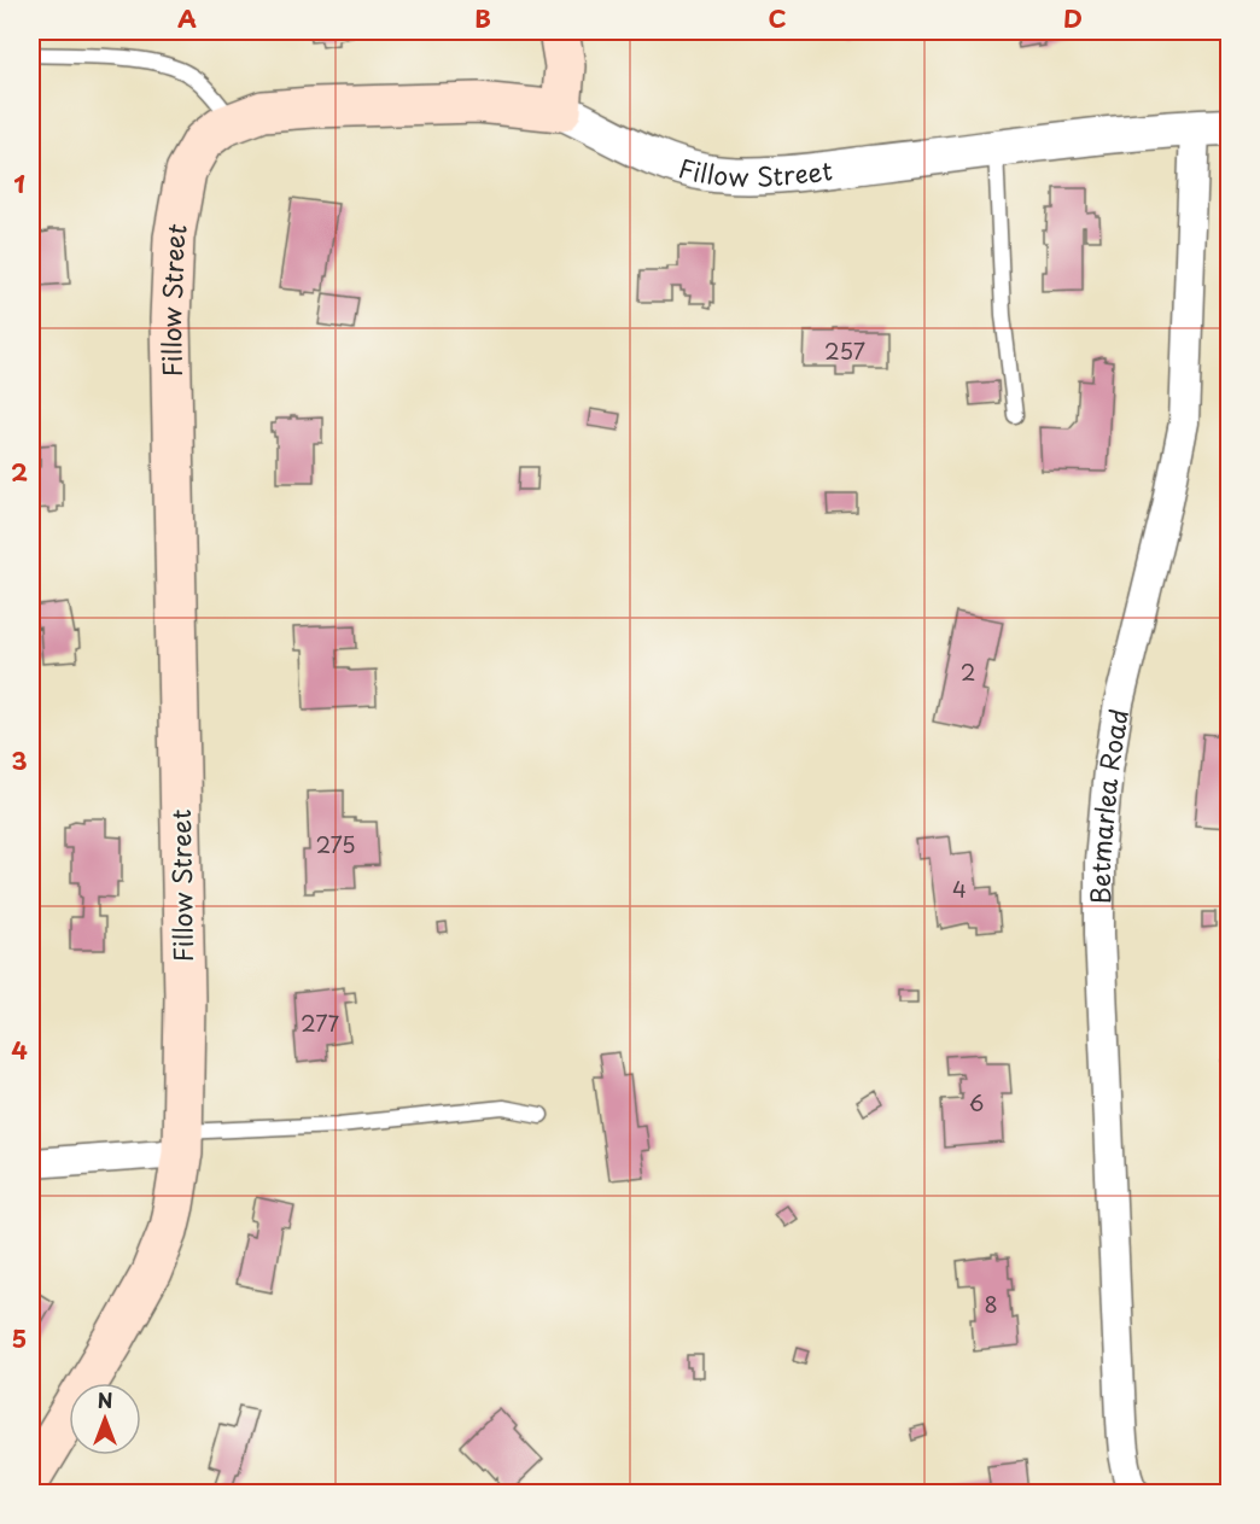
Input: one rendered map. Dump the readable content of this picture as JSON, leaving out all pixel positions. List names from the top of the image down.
{
  "streets": {
    "main road": ["Fillow Street"],
    "street": ["Betmarlea Road"]
  },
  "crossings": [
    ["Fillow Street", "Betmarlea Road"]
  ],
  "house_numbers": [
    "257",
    "2",
    "275",
    "4",
    "277",
    "6",
    "8"
  ],
  "north": "top",
  "grid": {
    "columns": [
      "A",
      "B",
      "C",
      "D"
    ],
    "rows": [
      "1",
      "2",
      "3",
      "4",
      "5"
    ]
  }
}
